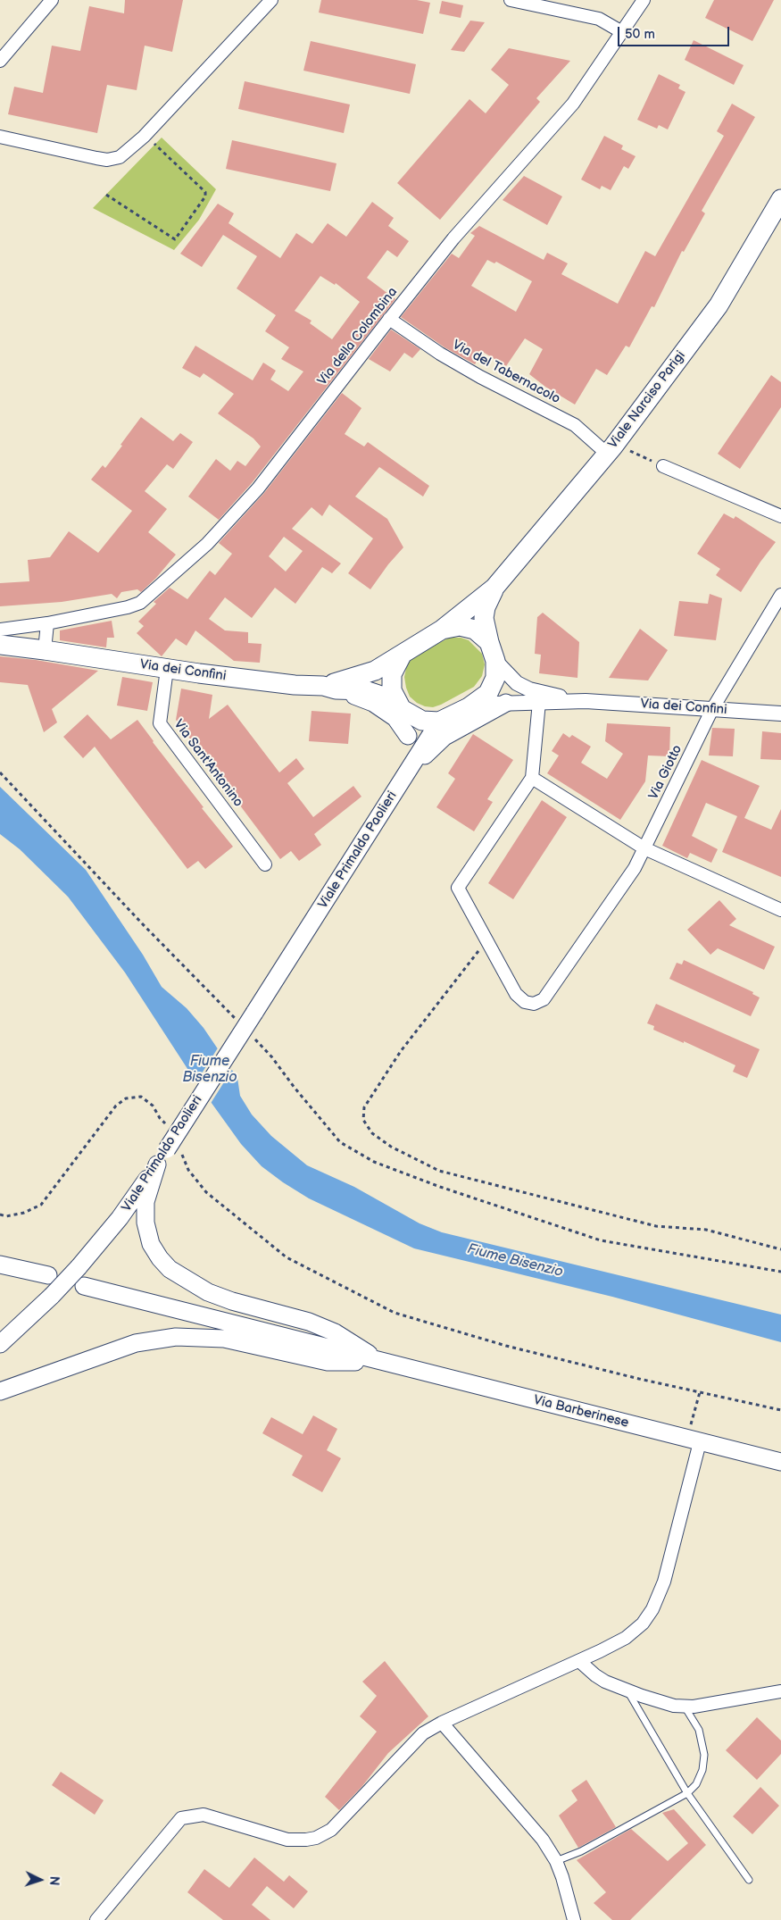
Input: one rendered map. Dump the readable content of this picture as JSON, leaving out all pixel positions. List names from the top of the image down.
{
  "streets": {
    "main road": [
      "Viale Narciso Parigi",
      "Via dei Confini",
      "Viale Primaldo Paolieri",
      "Via Barberinese"
    ],
    "street": [
      "Via della Colombina",
      "Via del Tabernacolo",
      "Via Sant'Antonino",
      "Via Giotto"
    ]
  },
  "crossings": [
    ["Via della Colombina", "Via del Tabernacolo"],
    ["Via del Tabernacolo", "Viale Narciso Parigi"],
    ["Viale Narciso Parigi", "Via dei Confini"],
    ["Viale Narciso Parigi", "Viale Primaldo Paolieri"],
    ["Via dei Confini", "Via Sant'Antonino"],
    ["Via dei Confini", "Via Giotto"],
    ["Via dei Confini", "Viale Primaldo Paolieri"]
  ],
  "water": ["Fiume Bisenzio"],
  "scale_bar": "50 m",
  "north": "right"
}
